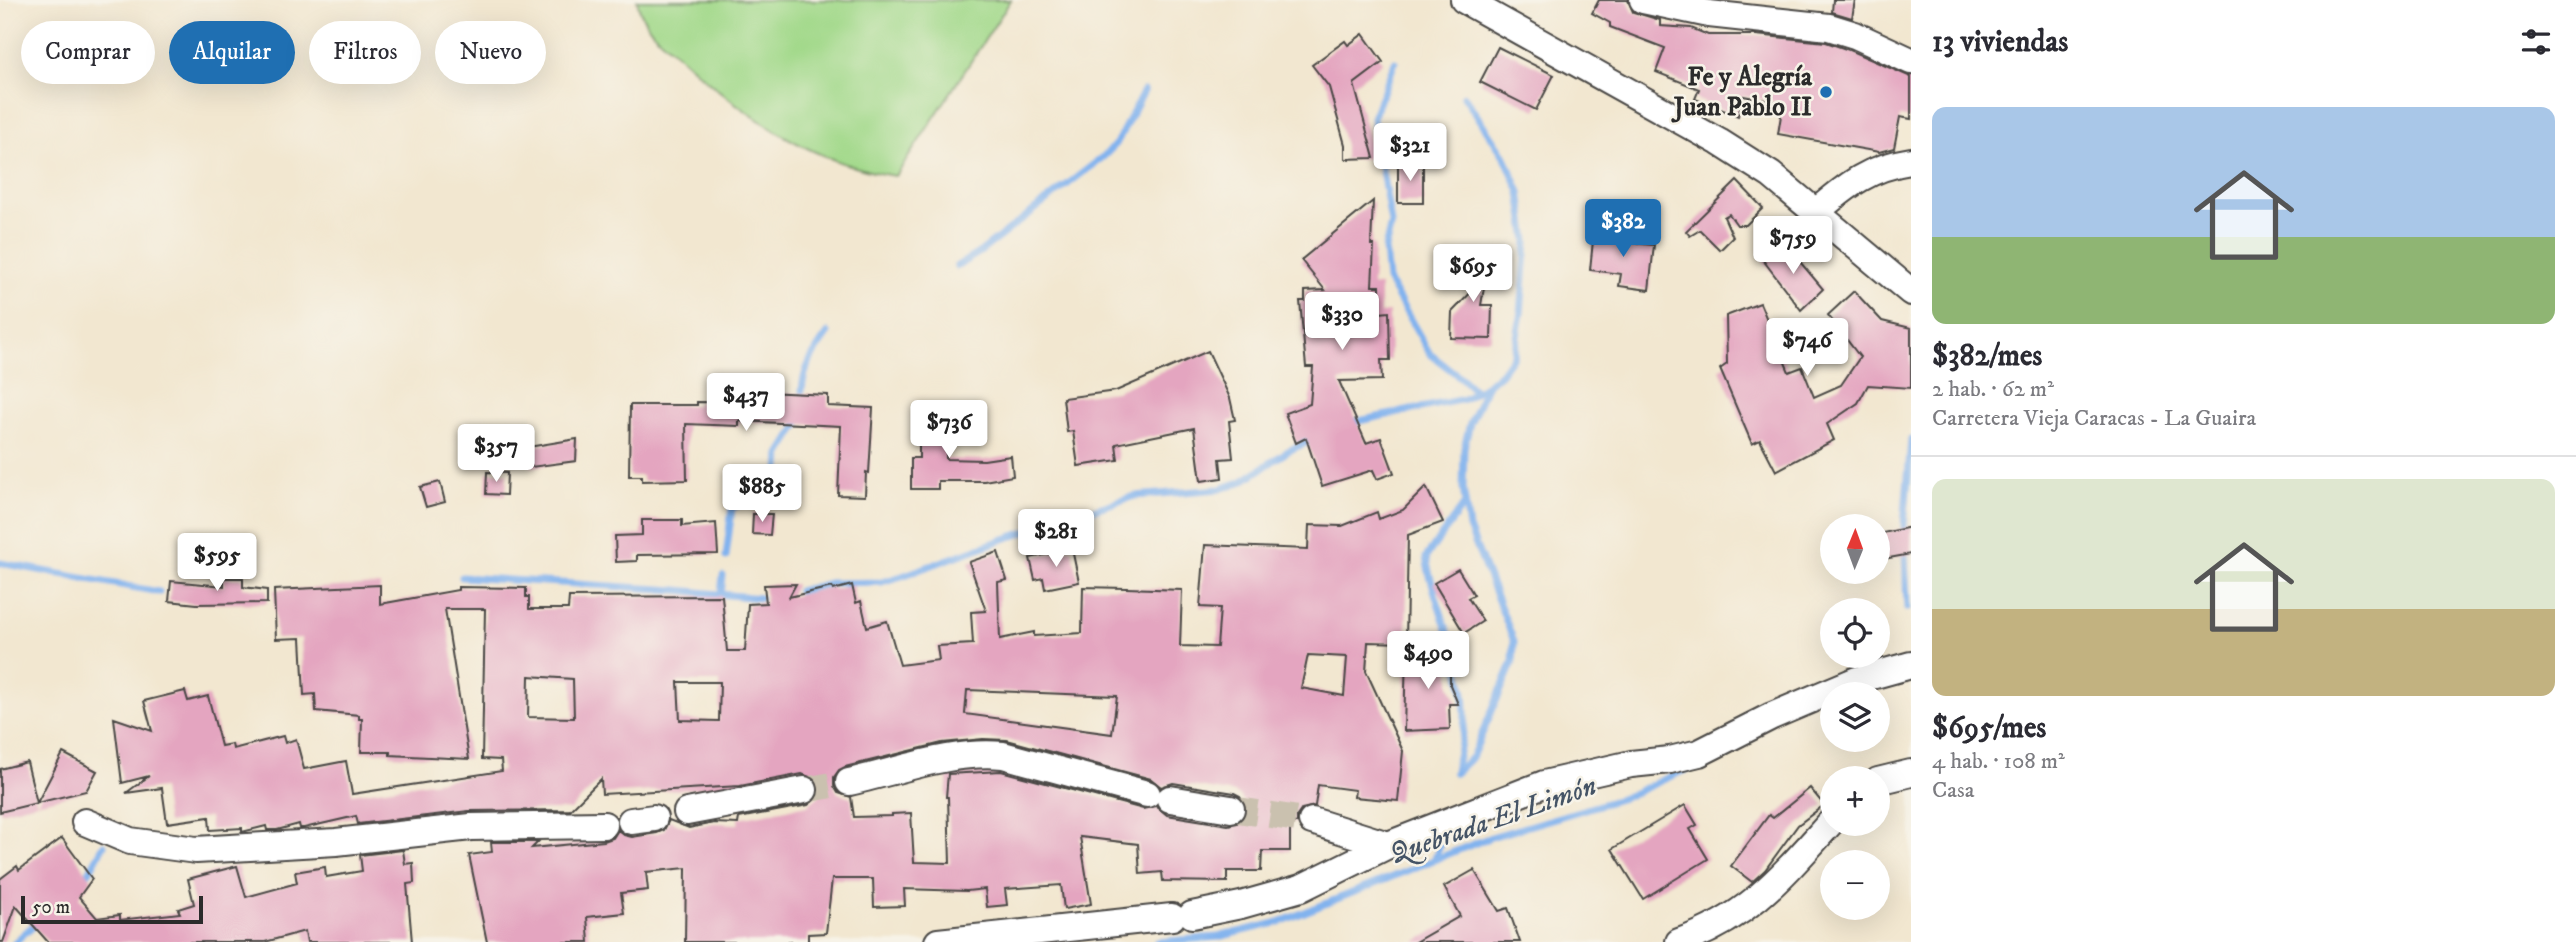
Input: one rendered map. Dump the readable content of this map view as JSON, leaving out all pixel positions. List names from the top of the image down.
{
  "water": ["Quebrada El Limón"],
  "places": ["Fe y Alegría Juan Pablo II"],
  "scale_bar": "50 m",
  "north": "top",
  "page": {
    "heading": "13 viviendas",
    "chip": [
      "Comprar",
      "Alquilar",
      "Filtros",
      "Nuevo"
    ],
    "list": [
      {
        "name": "$382/mes",
        "note": "2 hab. · 62 m² · Carretera Vieja Caracas - La Guaira"
      },
      {
        "name": "$695/mes",
        "note": "4 hab. · 108 m² · Casa"
      }
    ],
    "price": [
      "$321",
      "$382",
      "$759",
      "$695",
      "$330",
      "$746",
      "$437",
      "$736",
      "$357",
      "$885",
      "$281",
      "$595",
      "$490"
    ],
    "map_buttons": ["+", "−"],
    "scale": "50 m"
  }
}
